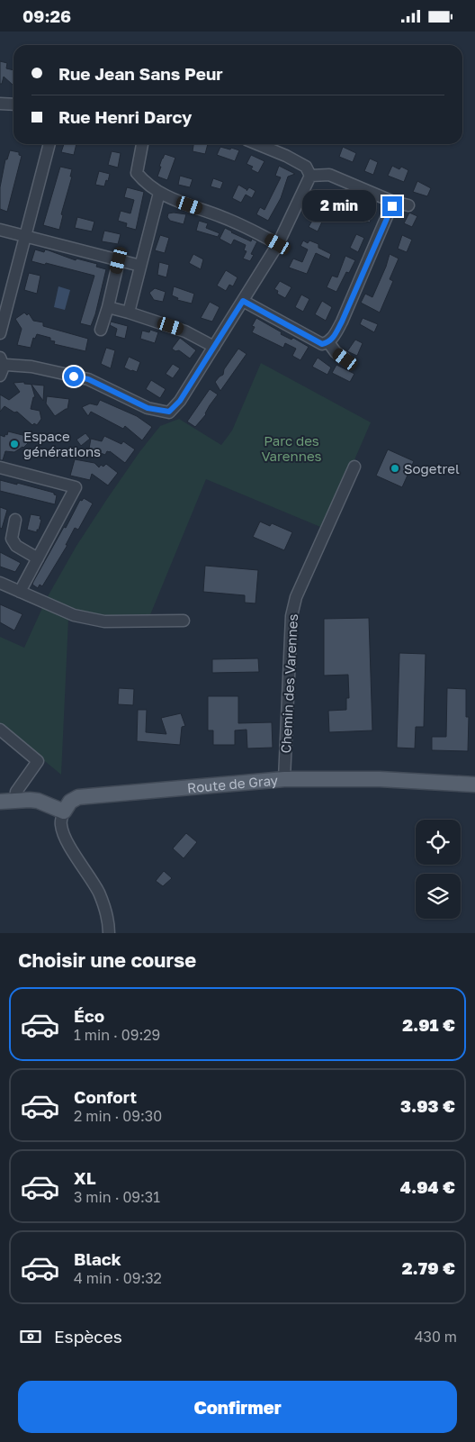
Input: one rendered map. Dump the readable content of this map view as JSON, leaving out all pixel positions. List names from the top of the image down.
{
  "streets": {
    "main road": ["Route de Gray"],
    "street": ["Chemin des Varennes"]
  },
  "crossings": [
    ["Chemin des Varennes", "Route de Gray"]
  ],
  "parks": ["Parc des Varennes"],
  "places": ["Espace générations", "Sogetrel"],
  "page": {
    "status": "09:26",
    "banner": ["Rue Jean Sans Peur", "Rue Henri Darcy"],
    "bubble": "2 min",
    "heading": "Choisir une course",
    "list": [
      {
        "name": "Éco",
        "note": "1 min · 09:29",
        "value": "2.91 €"
      },
      {
        "name": "Confort",
        "note": "2 min · 09:30",
        "value": "3.93 €"
      },
      {
        "name": "XL",
        "note": "3 min · 09:31",
        "value": "4.94 €"
      },
      {
        "name": "Black",
        "note": "4 min · 09:32",
        "value": "2.79 €"
      }
    ],
    "pay": ["Espèces", "430 m"],
    "buttons": "Confirmer"
  }
}
